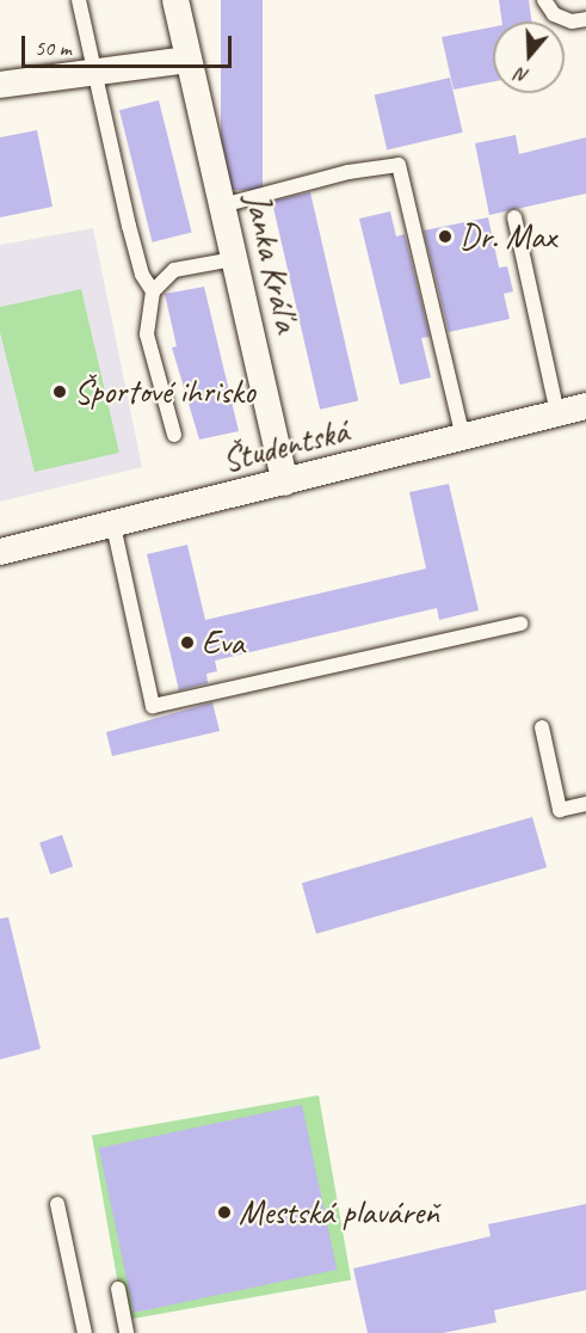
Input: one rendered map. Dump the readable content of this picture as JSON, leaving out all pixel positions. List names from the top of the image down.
{
  "streets": {
    "street": ["Janka Kráľa", "Študentská"]
  },
  "crossings": [
    ["Janka Kráľa", "Študentská"]
  ],
  "places": [
    "Dr. Max",
    "Športové ihrisko",
    "Eva",
    "Mestská plaváreň"
  ],
  "scale_bar": "50 m",
  "north": "bottom"
}
